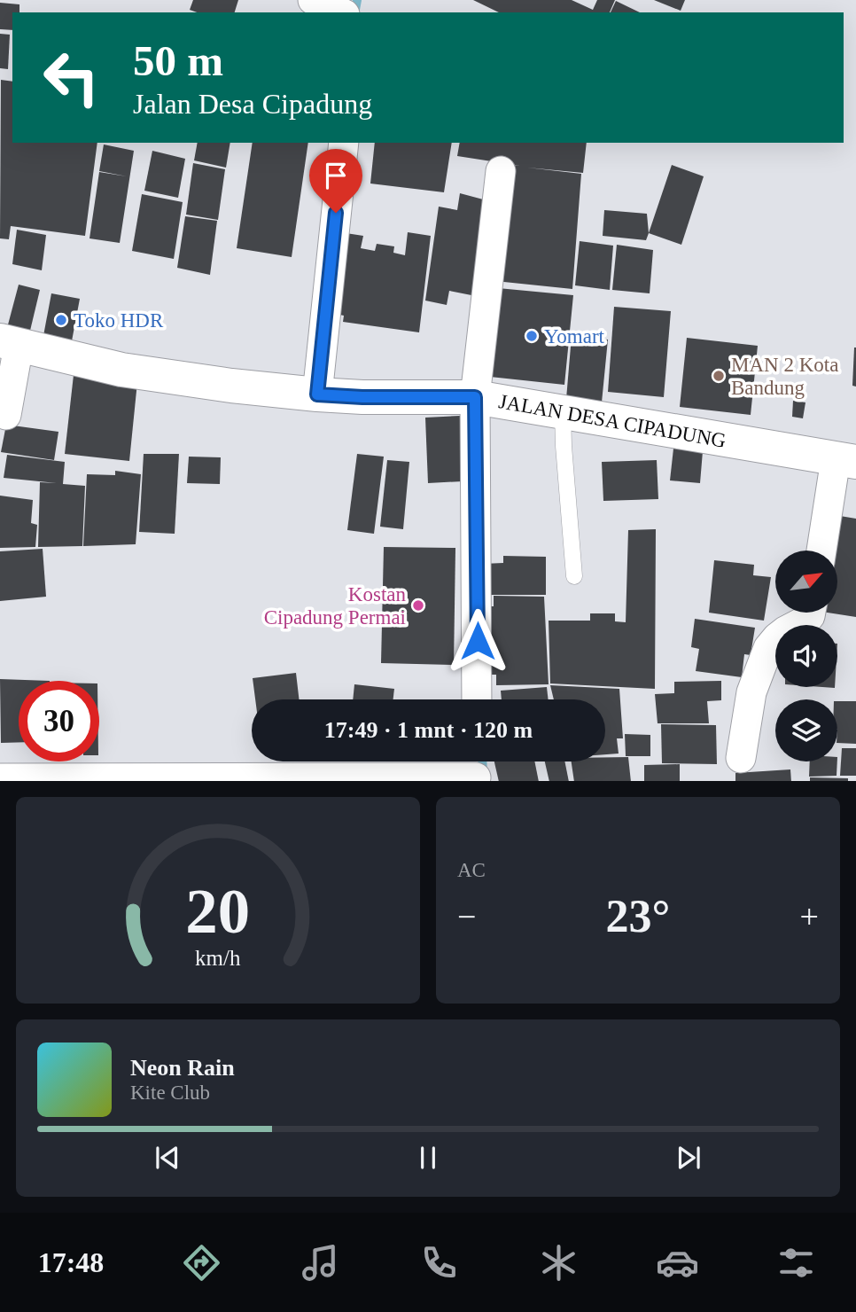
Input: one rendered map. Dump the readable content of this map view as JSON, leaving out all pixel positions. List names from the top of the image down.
{
  "streets": {
    "street": ["JALAN DESA CIPADUNG"]
  },
  "places": [
    "Toko HDR",
    "Yomart",
    "MAN 2 Kota Bandung",
    "Kostan Cipadung Permai"
  ],
  "north": "top right",
  "page": {
    "turn": ["50 m", "Jalan Desa Cipadung"],
    "limit": "30",
    "trip": "17:49 · 1 mnt · 120 m",
    "tile": "AC",
    "heat": ["−", "23°", "+"],
    "song": ["Neon Rain", "Kite Club"],
    "tabs": "17:48",
    "gauge": ["20", "km/h"]
  }
}
